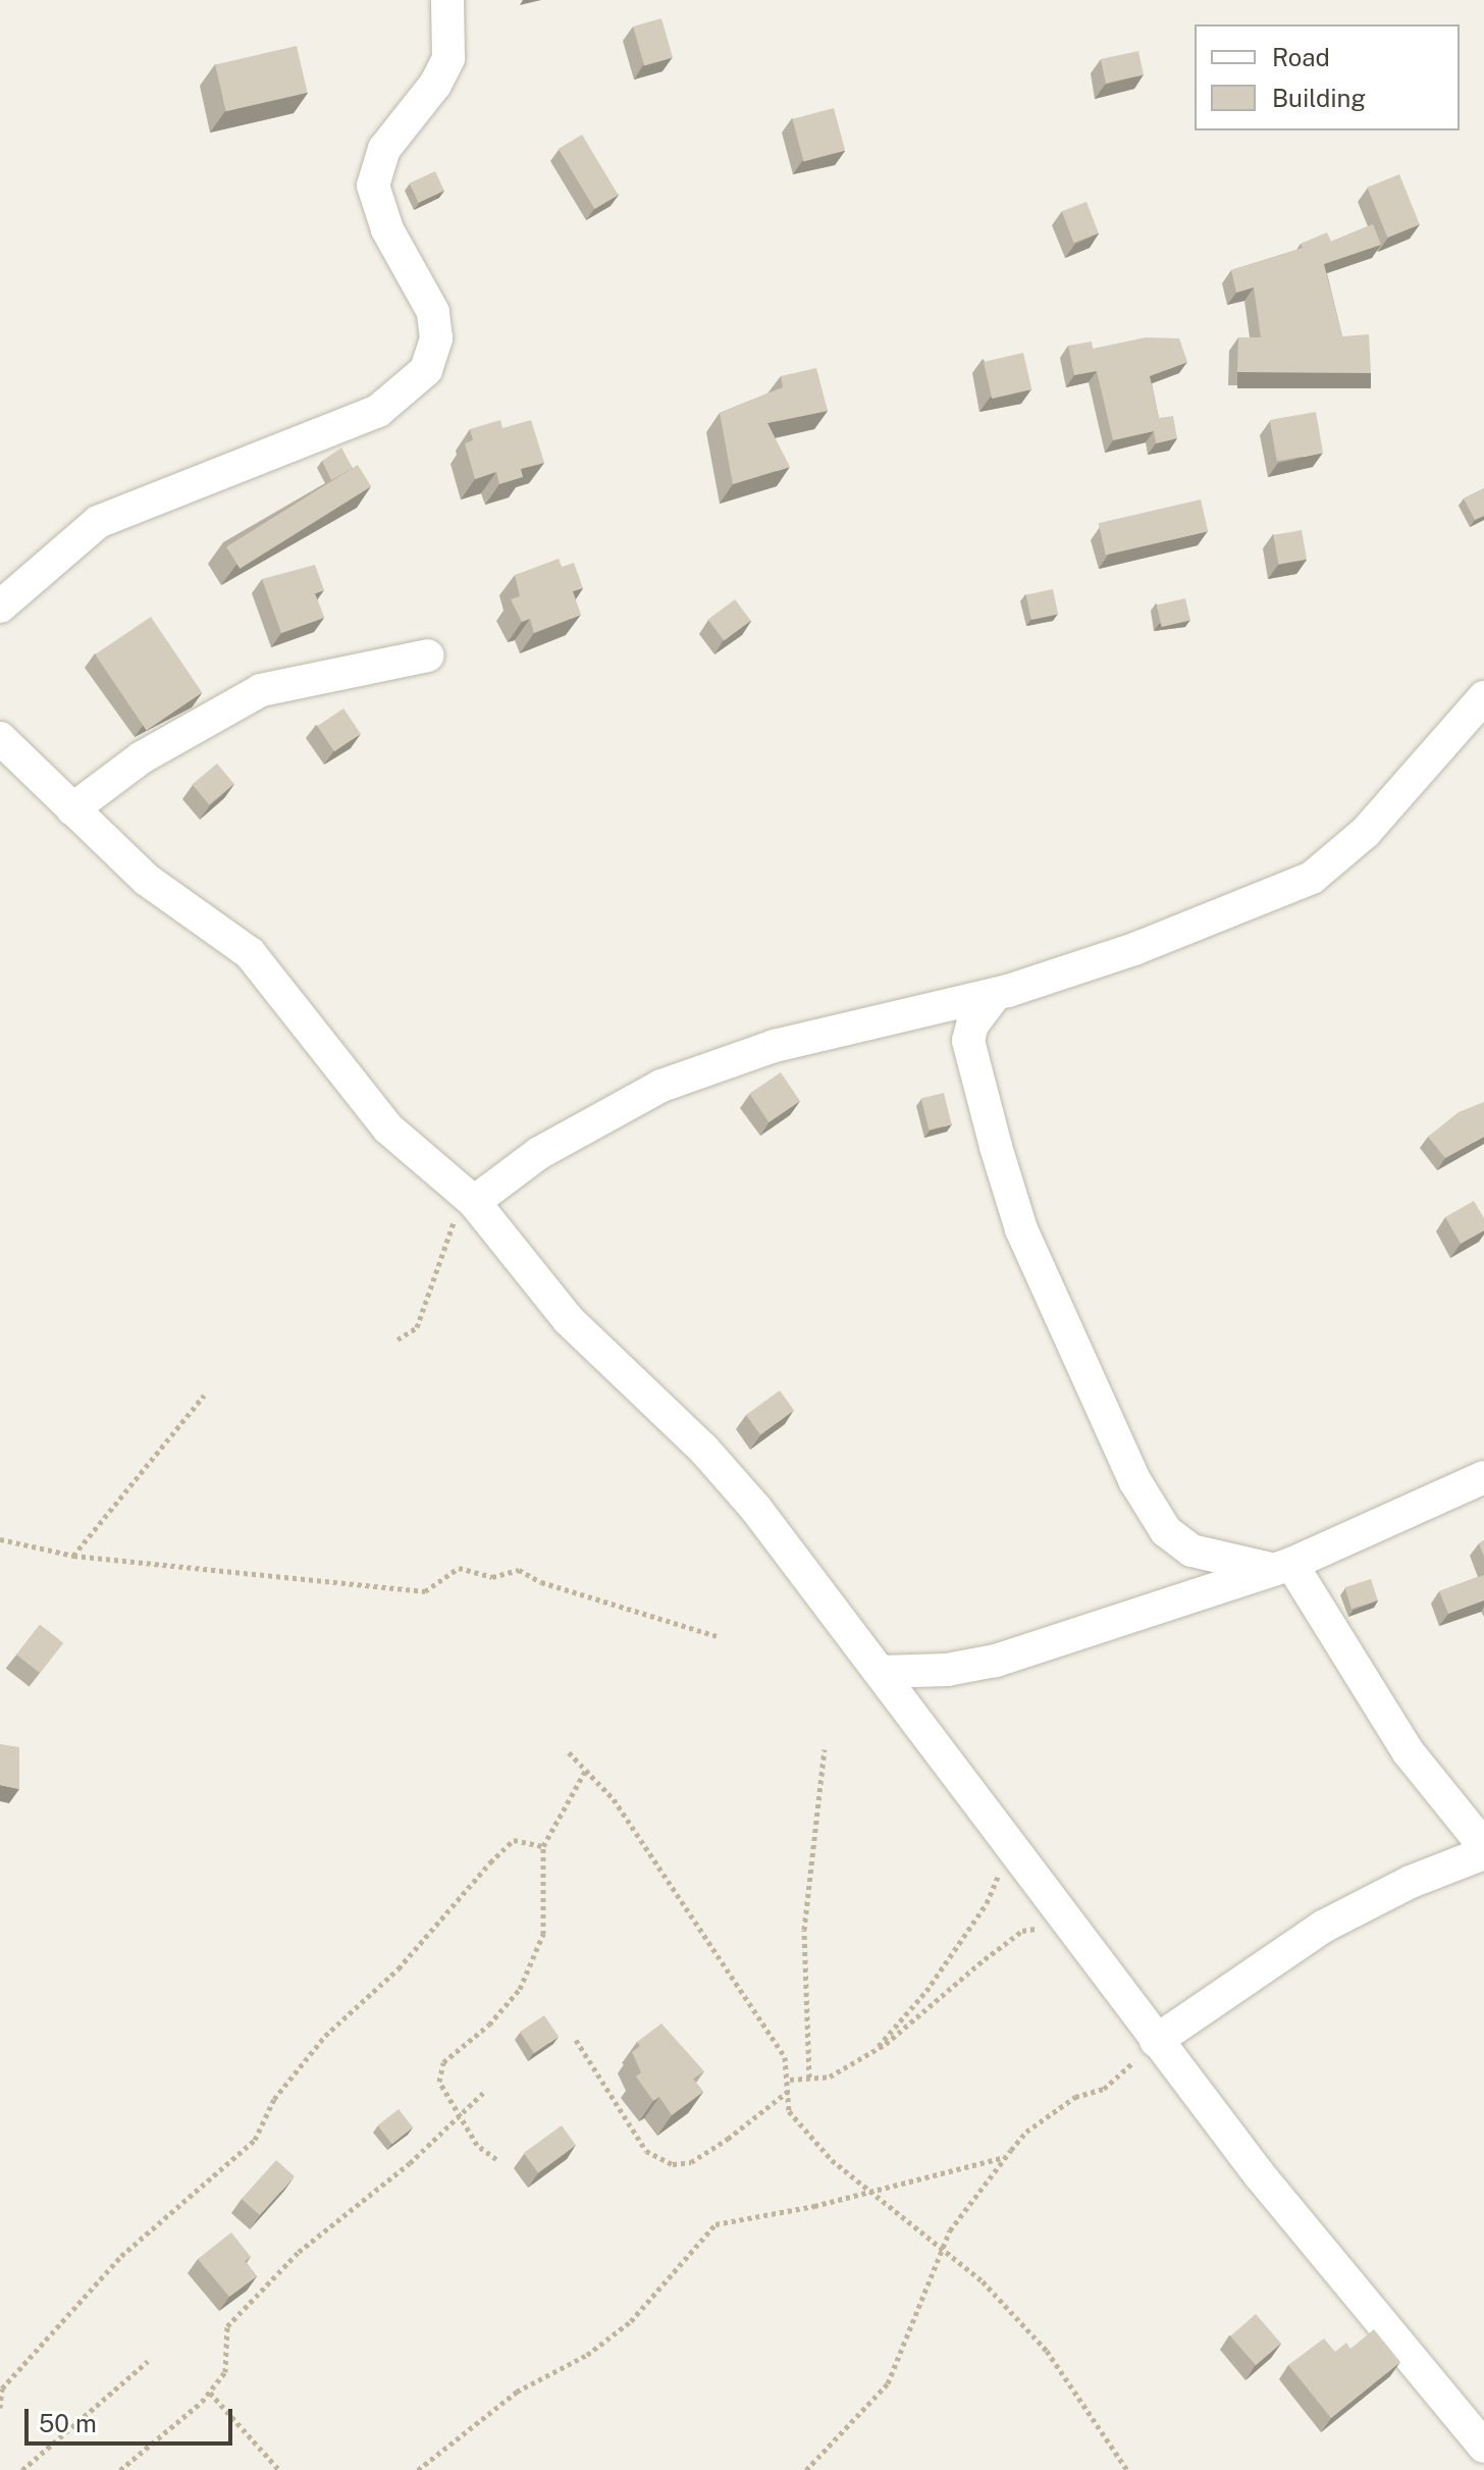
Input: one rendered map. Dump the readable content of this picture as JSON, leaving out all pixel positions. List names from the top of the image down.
{
  "legend": ["Road", "Building"],
  "scale_bar": "50 m"
}
